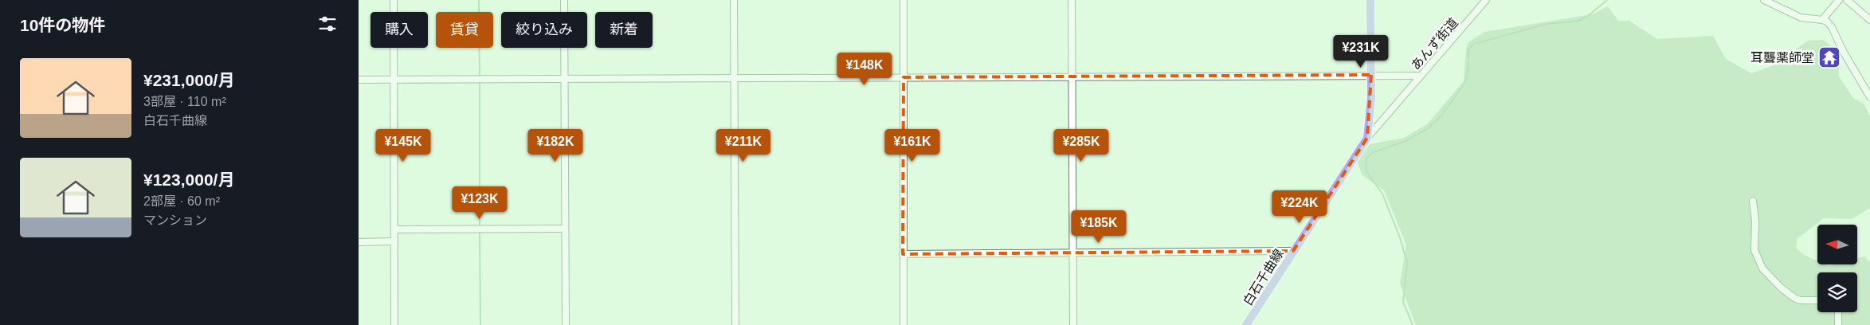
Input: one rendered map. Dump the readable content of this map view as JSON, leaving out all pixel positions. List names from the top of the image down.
{
  "streets": {
    "main road": ["白石千曲線"],
    "street": ["あんず街道"]
  },
  "crossings": [
    ["あんず街道", "白石千曲線"]
  ],
  "places": {
    "temple": ["耳聾薬師堂"]
  },
  "north": "left",
  "page": {
    "heading": "10件の物件",
    "chip": [
      "購入",
      "賃貸",
      "絞り込み",
      "新着"
    ],
    "price": [
      "¥231K",
      "¥148K",
      "¥145K",
      "¥182K",
      "¥211K",
      "¥161K",
      "¥285K",
      "¥123K",
      "¥224K",
      "¥185K"
    ],
    "list": [
      {
        "name": "¥231,000/月",
        "note": "3部屋 · 110 m² · 白石千曲線"
      },
      {
        "name": "¥123,000/月",
        "note": "2部屋 · 60 m² · マンション"
      }
    ]
  }
}
